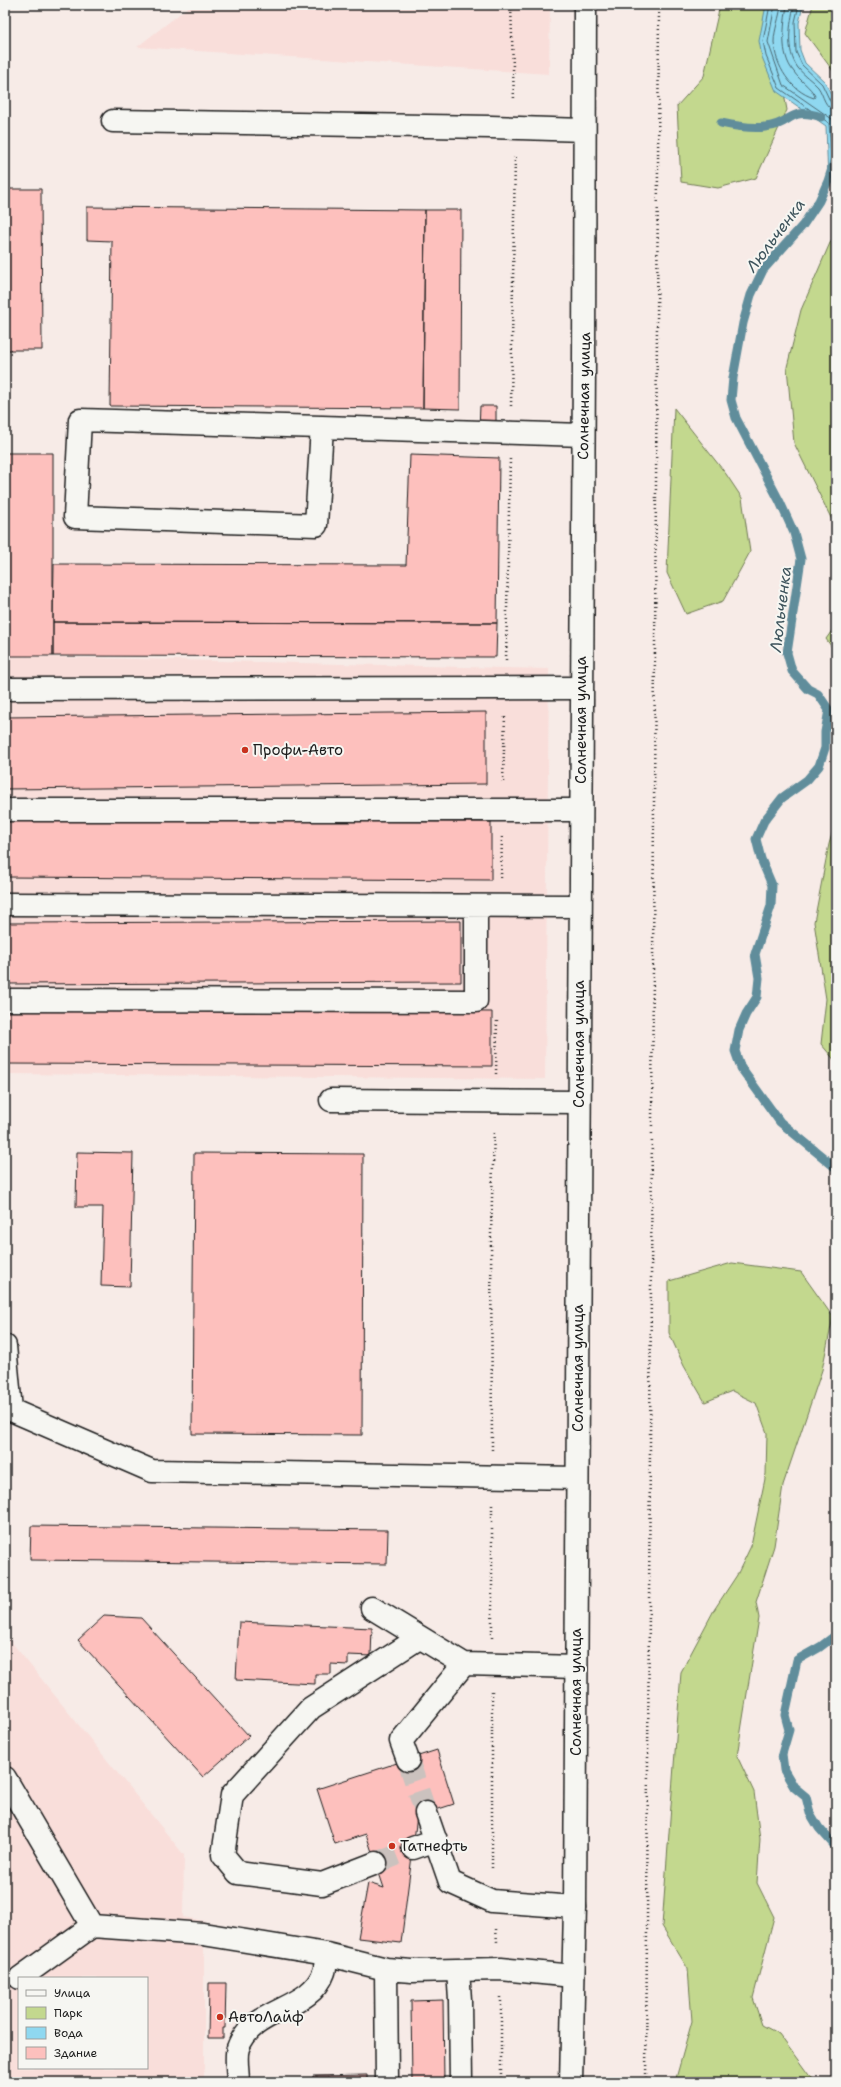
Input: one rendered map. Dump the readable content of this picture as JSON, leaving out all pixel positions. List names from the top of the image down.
{
  "streets": {
    "main road": ["Солнечная улица"]
  },
  "water": ["Люльченка"],
  "places": ["Профи-Авто", "Татнефть", "АвтоЛайф"],
  "legend": [
    "Улица",
    "Парк",
    "Вода",
    "Здание"
  ]
}
